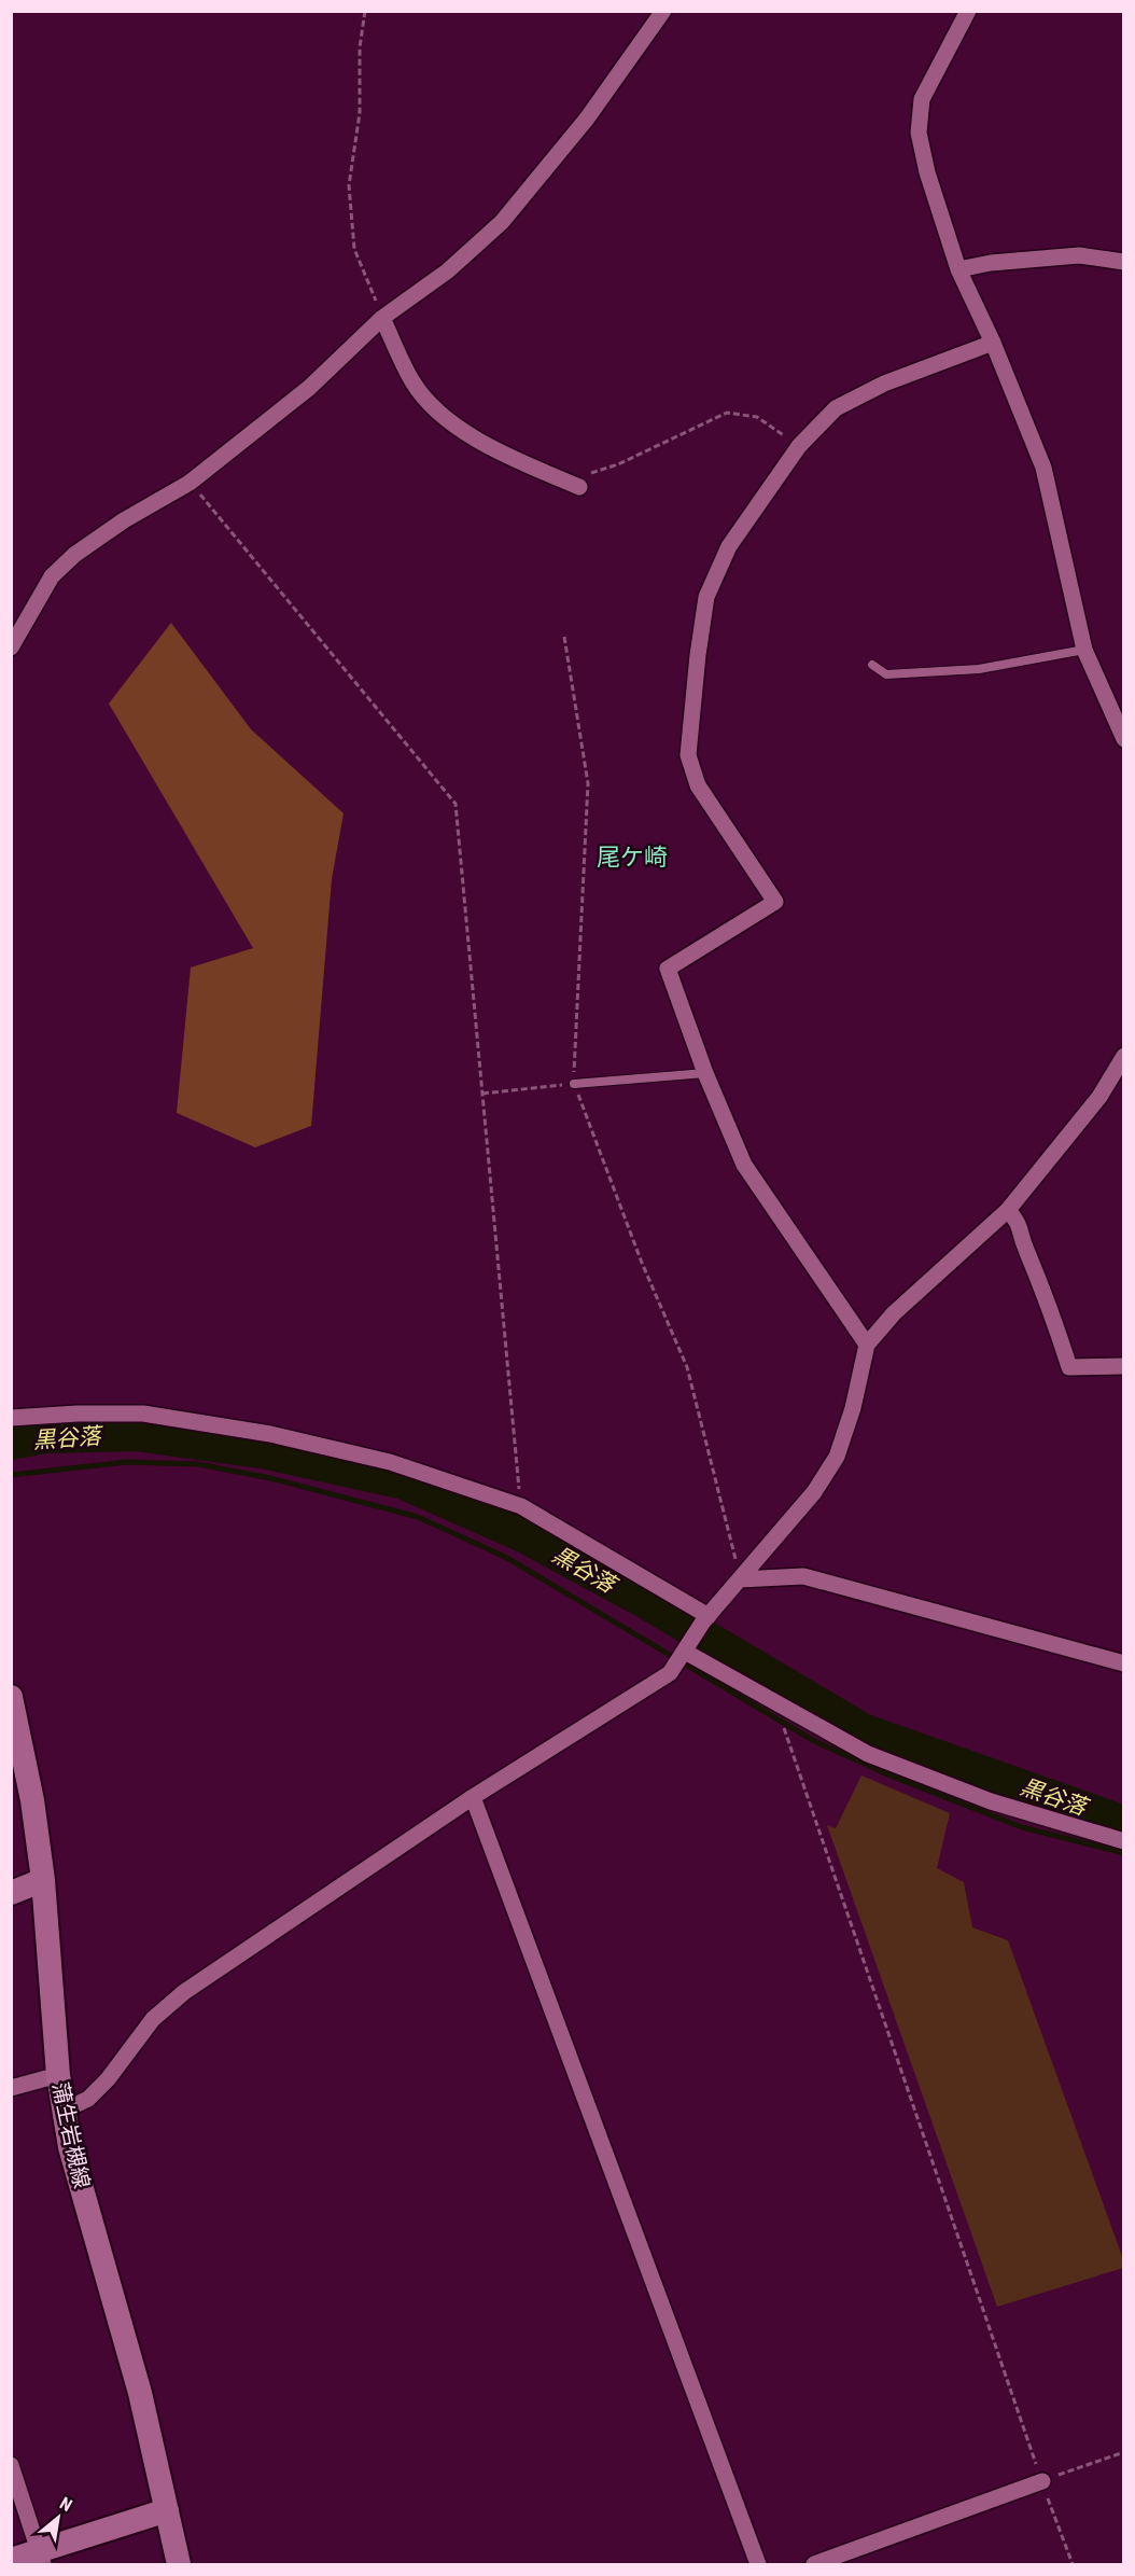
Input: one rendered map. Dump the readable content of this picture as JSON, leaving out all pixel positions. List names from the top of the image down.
{
  "streets": {
    "main road": ["蒲生岩槻線"]
  },
  "districts": ["尾ケ崎"],
  "water": ["黒谷落"],
  "north": "top right"
}
